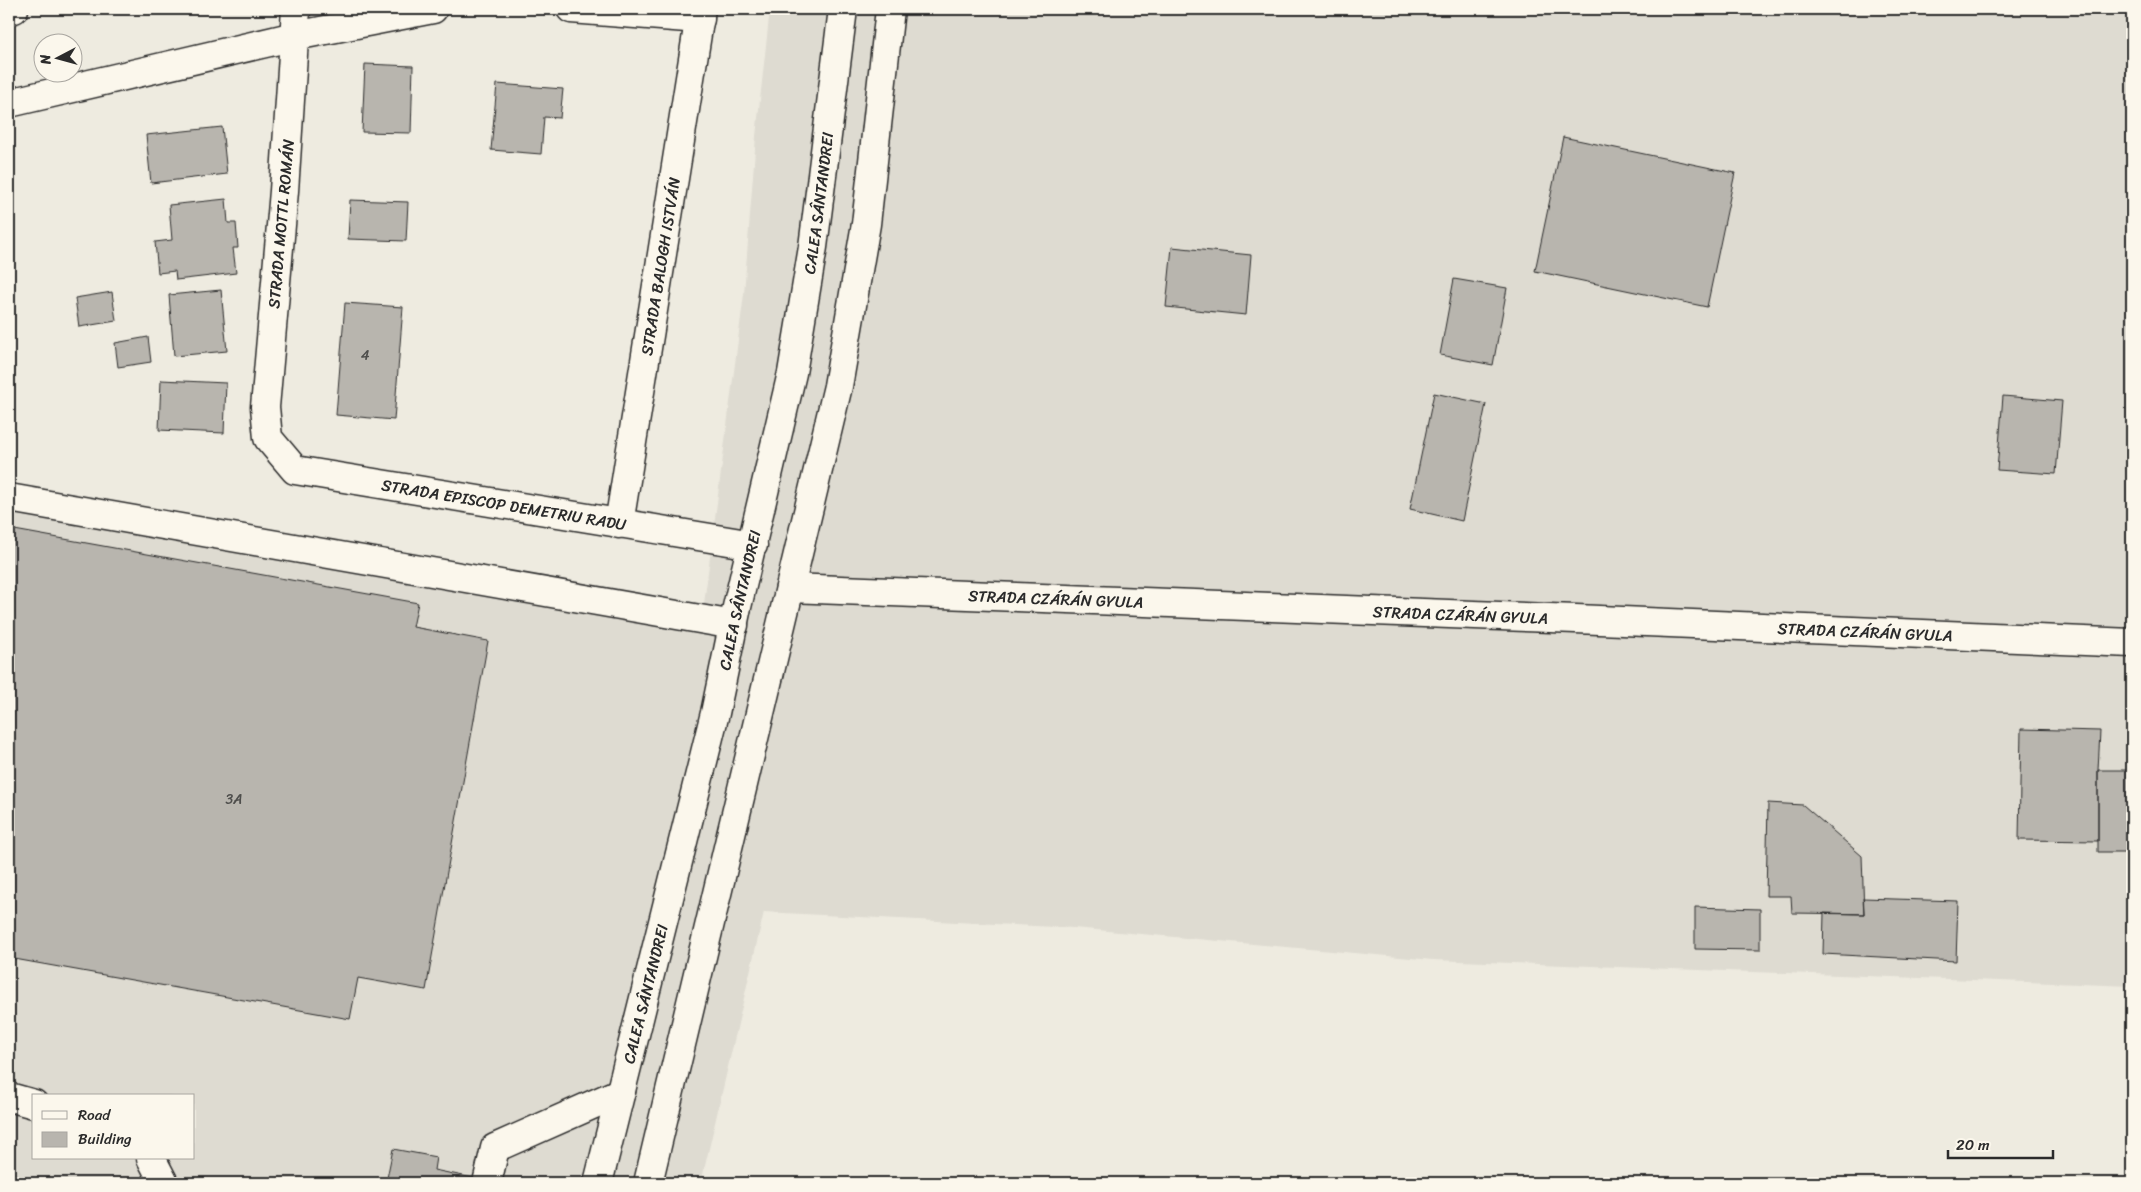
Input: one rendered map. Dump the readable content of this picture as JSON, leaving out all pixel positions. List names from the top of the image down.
{
  "streets": {
    "main road": [
      "CALEA SÂNTANDREI",
      "STRADA MOTTL ROMÁN",
      "STRADA BALOGH ISTVÁN",
      "STRADA EPISCOP DEMETRIU RADU",
      "STRADA CZÁRÁN GYULA"
    ]
  },
  "crossings": [
    ["CALEA SÂNTANDREI", "STRADA EPISCOP DEMETRIU RADU"],
    ["STRADA MOTTL ROMÁN", "STRADA EPISCOP DEMETRIU RADU"],
    ["STRADA BALOGH ISTVÁN", "STRADA EPISCOP DEMETRIU RADU"]
  ],
  "house_numbers": ["4", "3A"],
  "legend": ["Road", "Building"],
  "scale_bar": "20 m",
  "north": "left"
}
